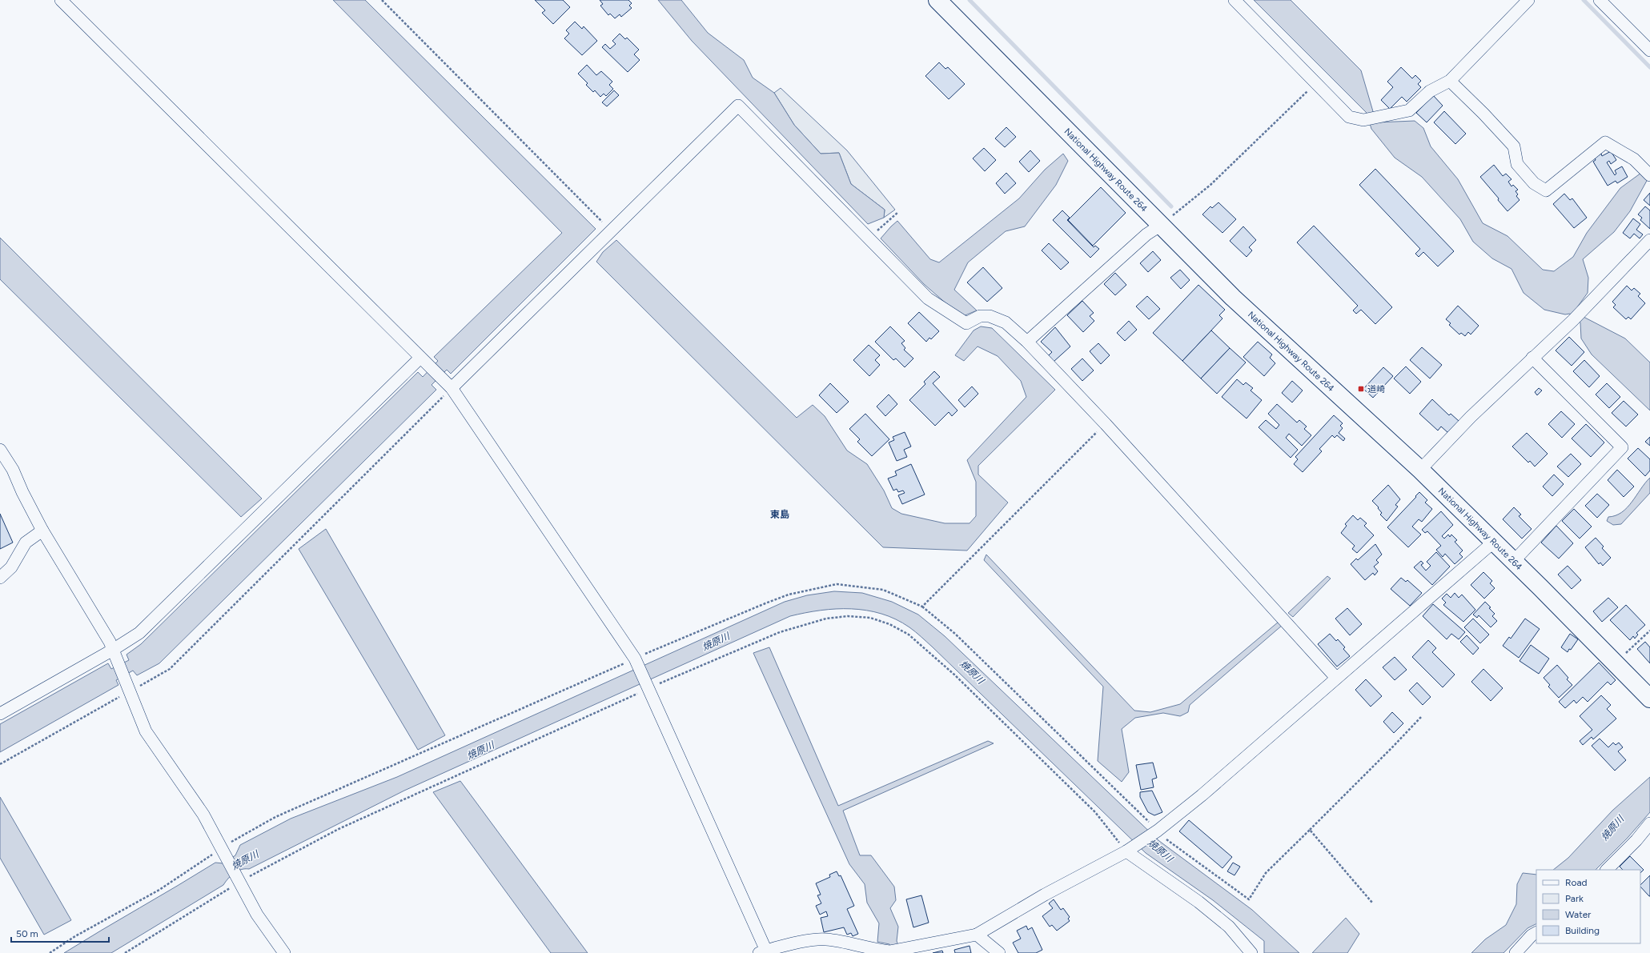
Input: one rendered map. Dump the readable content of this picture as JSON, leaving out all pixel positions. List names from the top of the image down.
{
  "streets": {
    "highway": ["National Highway Route 264"]
  },
  "districts": ["東島"],
  "water": ["焼原川"],
  "places": {
    "transit": ["道崎"]
  },
  "legend": [
    "Road",
    "Park",
    "Water",
    "Building"
  ],
  "scale_bar": "50 m"
}
